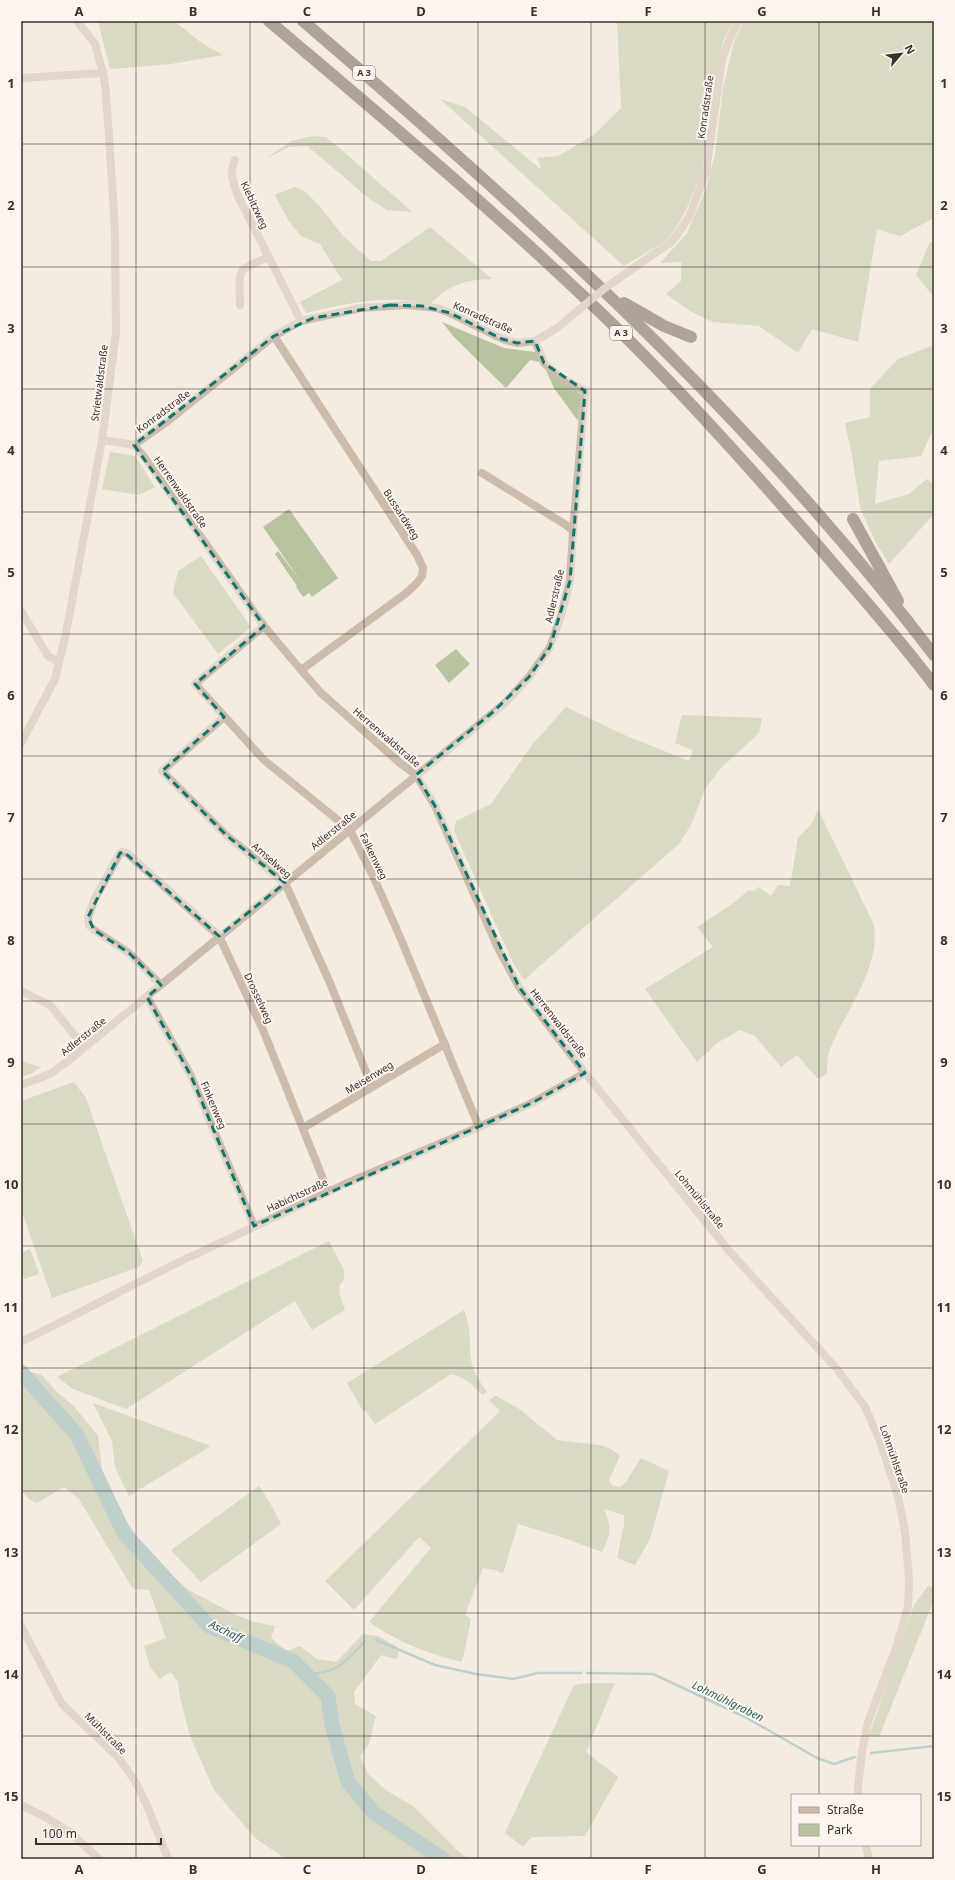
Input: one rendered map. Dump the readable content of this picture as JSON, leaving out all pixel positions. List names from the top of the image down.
{
  "streets": {
    "highway": ["A 3"],
    "street": [
      "Konradstraße",
      "Kiebitzweg",
      "Strietwaldstraße",
      "Herrenwaldstraße",
      "Bussardweg",
      "Adlerstraße",
      "Falkenweg",
      "Amselweg",
      "Drosselweg",
      "Meisenweg",
      "Finkenweg",
      "Habichtstraße",
      "Lohmühlstraße",
      "Mühlstraße"
    ]
  },
  "crossings": [
    ["Konradstraße", "Kiebitzweg"],
    ["Konradstraße", "Herrenwaldstraße"],
    ["Konradstraße", "Bussardweg"],
    ["Konradstraße", "Adlerstraße"],
    ["Herrenwaldstraße", "Bussardweg"],
    ["Herrenwaldstraße", "Adlerstraße"],
    ["Herrenwaldstraße", "Falkenweg"],
    ["Herrenwaldstraße", "Habichtstraße"],
    ["Herrenwaldstraße", "Lohmühlstraße"],
    ["Adlerstraße", "Falkenweg"],
    ["Adlerstraße", "Amselweg"],
    ["Adlerstraße", "Drosselweg"],
    ["Adlerstraße", "Finkenweg"],
    ["Falkenweg", "Amselweg"],
    ["Falkenweg", "Meisenweg"],
    ["Falkenweg", "Habichtstraße"],
    ["Amselweg", "Meisenweg"],
    ["Drosselweg", "Meisenweg"],
    ["Drosselweg", "Habichtstraße"],
    ["Finkenweg", "Habichtstraße"]
  ],
  "water": ["Aschaff", "Lohmühlgraben"],
  "legend": ["Straße", "Park"],
  "scale_bar": "100 m",
  "north": "top right",
  "grid": {
    "columns": [
      "A",
      "B",
      "C",
      "D",
      "E",
      "F",
      "G",
      "H"
    ],
    "rows": [
      "1",
      "2",
      "3",
      "4",
      "5",
      "6",
      "7",
      "8",
      "9",
      "10",
      "11",
      "12",
      "13",
      "14",
      "15"
    ]
  }
}
